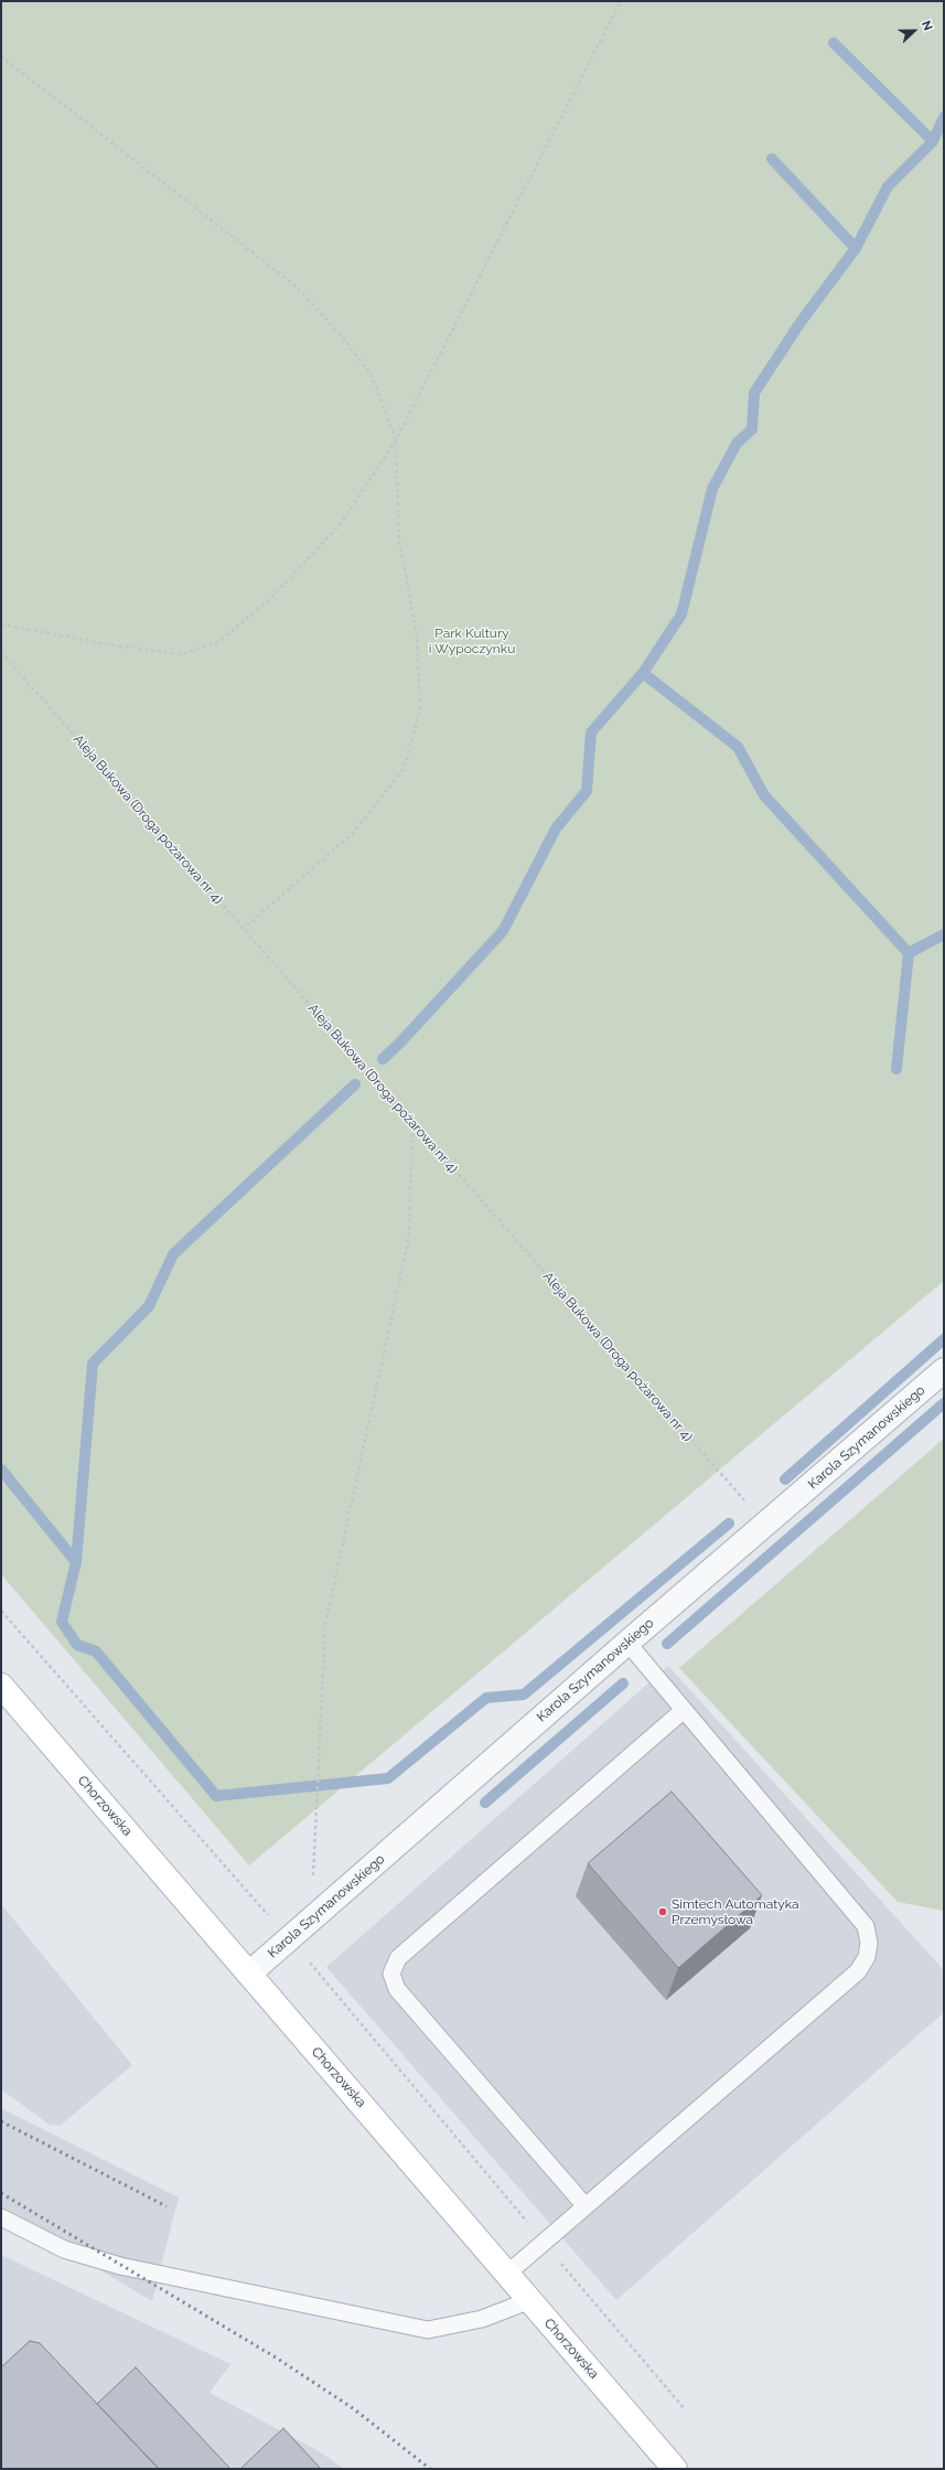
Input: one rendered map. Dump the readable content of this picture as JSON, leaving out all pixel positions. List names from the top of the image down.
{
  "streets": {
    "main road": ["Chorzowska"],
    "street": ["Karola Szymanowskiego"],
    "path": ["Aleja Bukowa (Droga pożarowa nr 4)"]
  },
  "crossings": [
    ["Aleja Bukowa (Droga pożarowa nr 4)", "Karola Szymanowskiego"],
    ["Karola Szymanowskiego", "Chorzowska"]
  ],
  "parks": ["Park Kultury i Wypoczynku"],
  "places": ["Simtech Automatyka Przemysłowa"],
  "north": "right"
}
